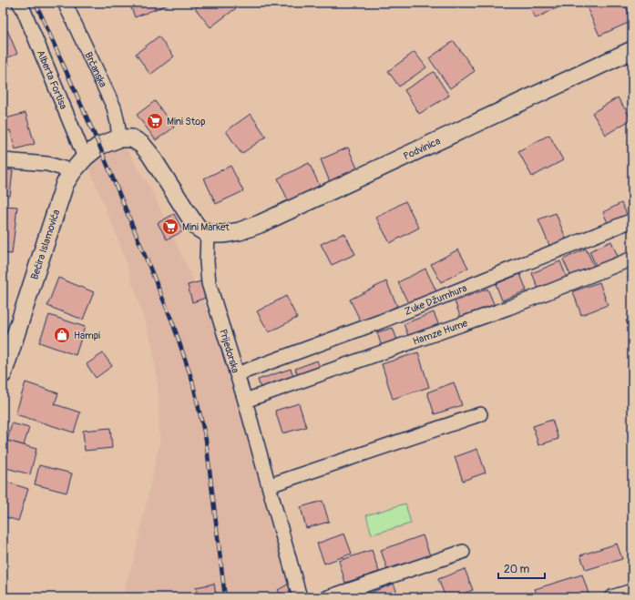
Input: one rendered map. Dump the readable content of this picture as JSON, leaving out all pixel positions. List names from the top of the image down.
{
  "streets": {
    "street": [
      "Brčanska",
      "Alberta Fortisa",
      "Podvinica",
      "Bećira Islamovića",
      "Zuke Džumhura",
      "Hamze Hume",
      "Prijedorska"
    ]
  },
  "crossings": [
    ["Brčanska", "Bećira Islamovića"],
    ["Alberta Fortisa", "Bećira Islamovića"],
    ["Podvinica", "Prijedorska"],
    ["Zuke Džumhura", "Prijedorska"],
    ["Hamze Hume", "Prijedorska"]
  ],
  "places": {
    "supermarket": ["Mini Stop", "Mini Market"],
    "shop": ["Hampi"]
  },
  "scale_bar": "20 m"
}
